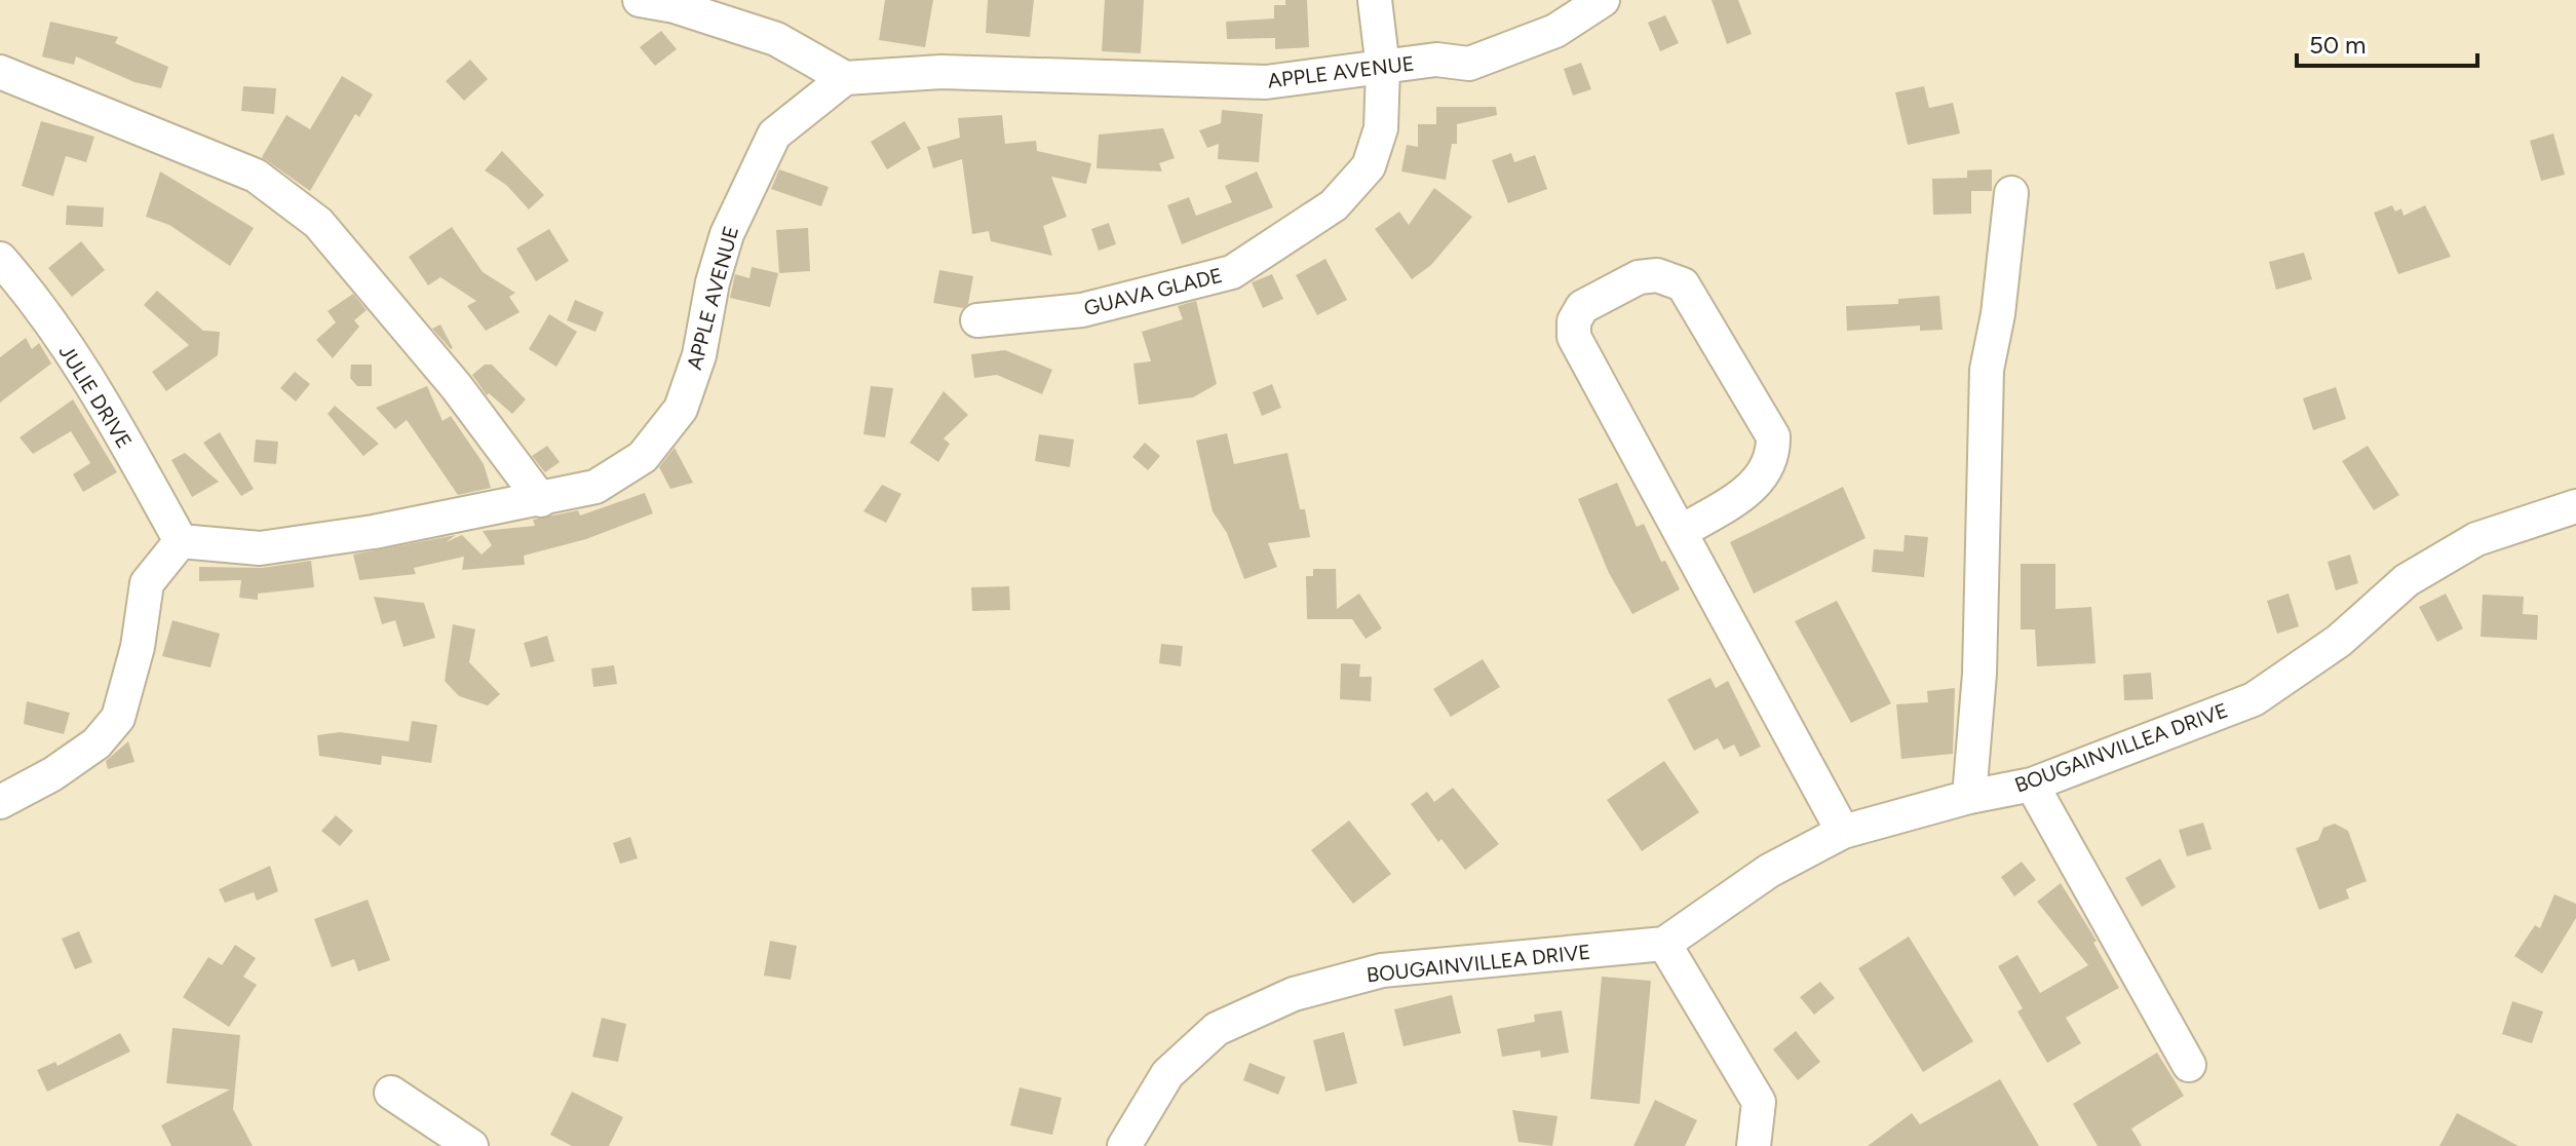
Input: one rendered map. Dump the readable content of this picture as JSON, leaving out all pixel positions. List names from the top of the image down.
{
  "streets": {
    "street": [
      "APPLE AVENUE",
      "GUAVA GLADE",
      "JULIE DRIVE",
      "BOUGAINVILLEA DRIVE"
    ]
  },
  "crossings": [
    ["APPLE AVENUE", "GUAVA GLADE"],
    ["APPLE AVENUE", "JULIE DRIVE"]
  ],
  "scale_bar": "50 m"
}
